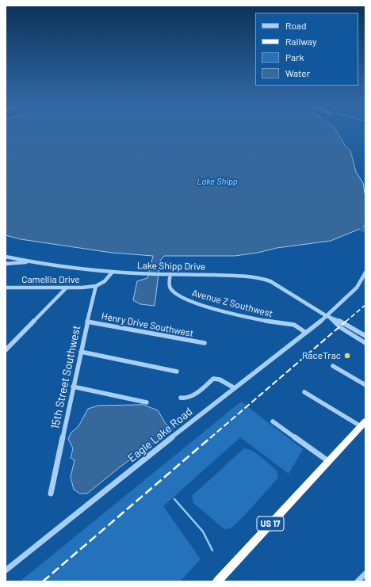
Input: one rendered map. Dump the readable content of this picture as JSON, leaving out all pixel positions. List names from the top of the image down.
{
  "streets": {
    "highway": ["US 17"],
    "street": [
      "Lake Shipp Drive",
      "Camellia Drive",
      "Avenue Z Southwest",
      "Henry Drive Southwest",
      "15th Street Southwest",
      "Eagle Lake Road"
    ]
  },
  "crossings": [
    ["Lake Shipp Drive", "Avenue Z Southwest"],
    ["Lake Shipp Drive", "Eagle Lake Road"],
    ["Camellia Drive", "15th Street Southwest"],
    ["Avenue Z Southwest", "Eagle Lake Road"],
    ["Henry Drive Southwest", "15th Street Southwest"]
  ],
  "water": ["Lake Shipp"],
  "places": ["RaceTrac"],
  "legend": [
    "Road",
    "Railway",
    "Park",
    "Water"
  ]
}
